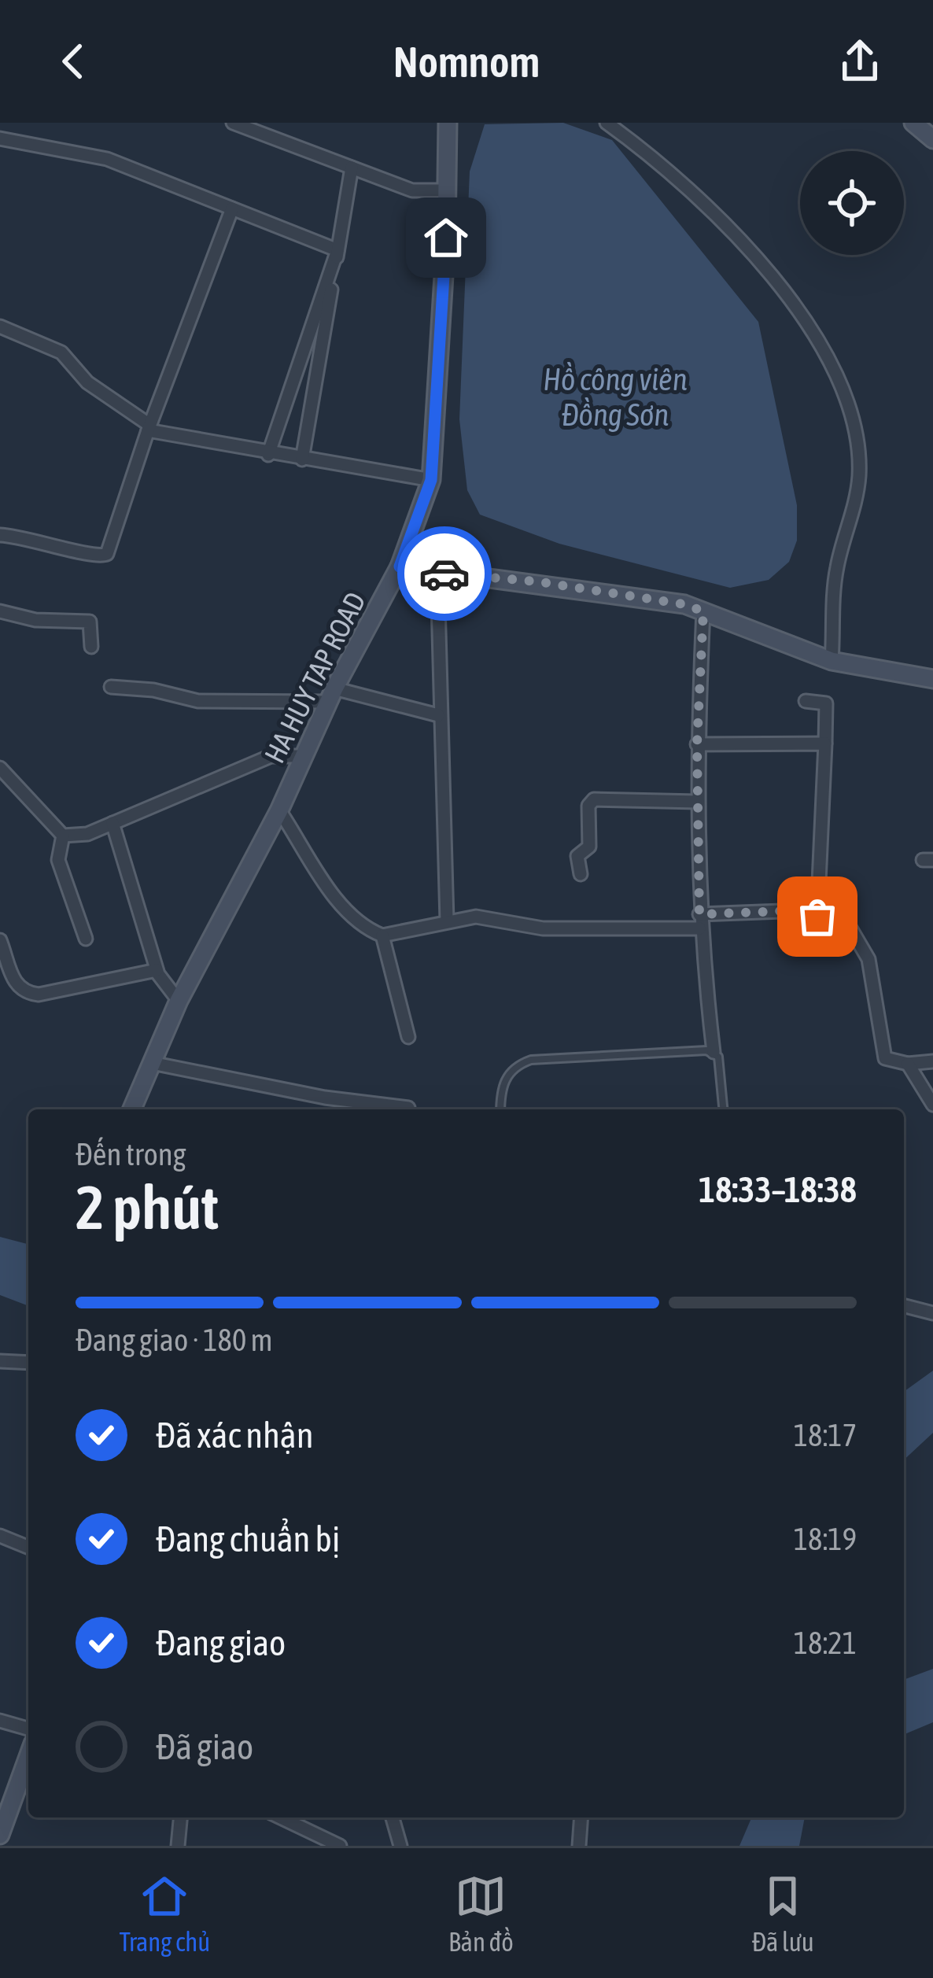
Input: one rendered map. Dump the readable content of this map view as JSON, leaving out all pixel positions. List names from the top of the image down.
{
  "streets": {
    "main road": ["HA HUY TAP ROAD"]
  },
  "water": ["Hồ công viên Đồng Sơn"],
  "page": {
    "header": "Nomnom",
    "heading": ["2 phút", "Đến trong", "18:33–18:38"],
    "bar": "Đang giao · 180 m",
    "list": [
      ["Đã xác nhận", "18:17"],
      ["Đang chuẩn bị", "18:19"],
      ["Đang giao", "18:21"],
      "Đã giao"
    ],
    "tabs": ["Trang chủ", "Bản đồ", "Đã lưu"]
  }
}
